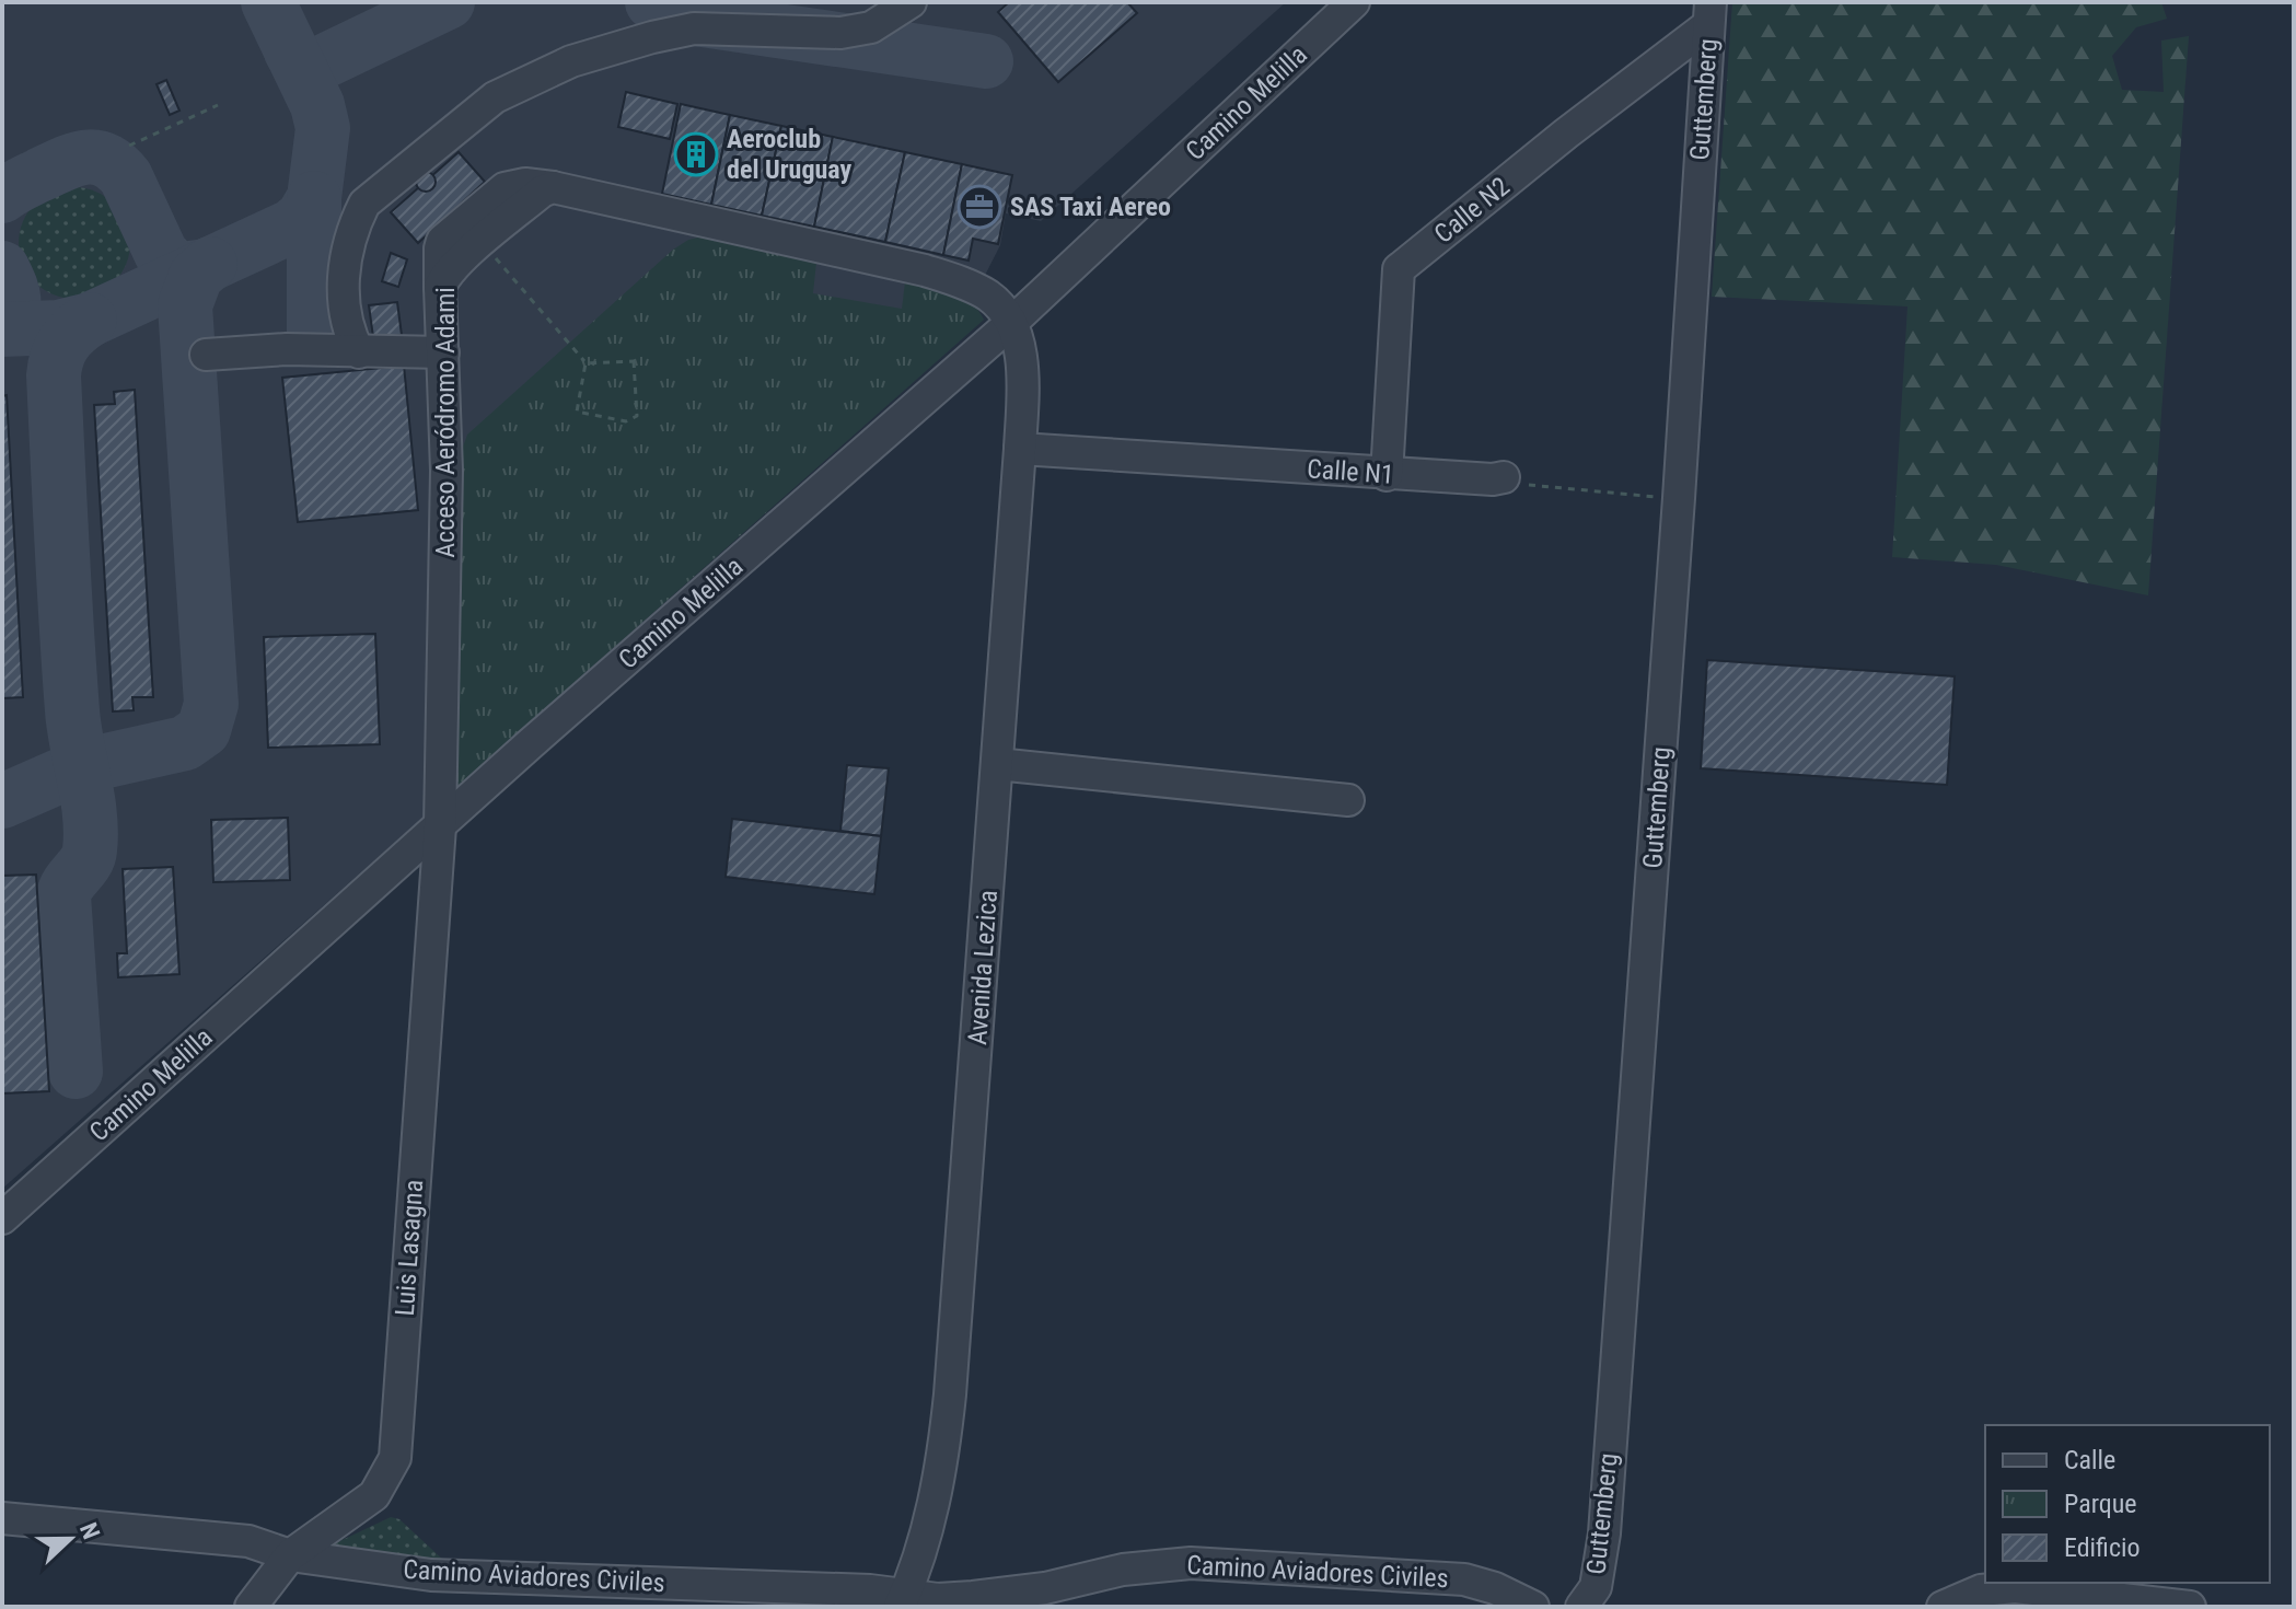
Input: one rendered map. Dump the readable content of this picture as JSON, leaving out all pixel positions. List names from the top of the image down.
{
  "streets": {
    "street": [
      "Guttemberg",
      "Camino Melilla",
      "Calle N2",
      "Acceso Aeródromo Adami",
      "Calle N1",
      "Avenida Lezica",
      "Luis Lasagna",
      "Camino Aviadores Civiles"
    ]
  },
  "crossings": [
    ["Guttemberg", "Calle N2"],
    ["Camino Melilla", "Acceso Aeródromo Adami"],
    ["Camino Melilla", "Avenida Lezica"],
    ["Camino Melilla", "Luis Lasagna"],
    ["Calle N2", "Calle N1"],
    ["Acceso Aeródromo Adami", "Luis Lasagna"],
    ["Calle N1", "Avenida Lezica"],
    ["Avenida Lezica", "Camino Aviadores Civiles"],
    ["Luis Lasagna", "Camino Aviadores Civiles"]
  ],
  "places": {
    "building": ["Aeroclub del Uruguay"],
    "office": ["SAS Taxi Aereo"]
  },
  "legend": ["Calle", "Parque", "Edificio"],
  "north": "right"
}
